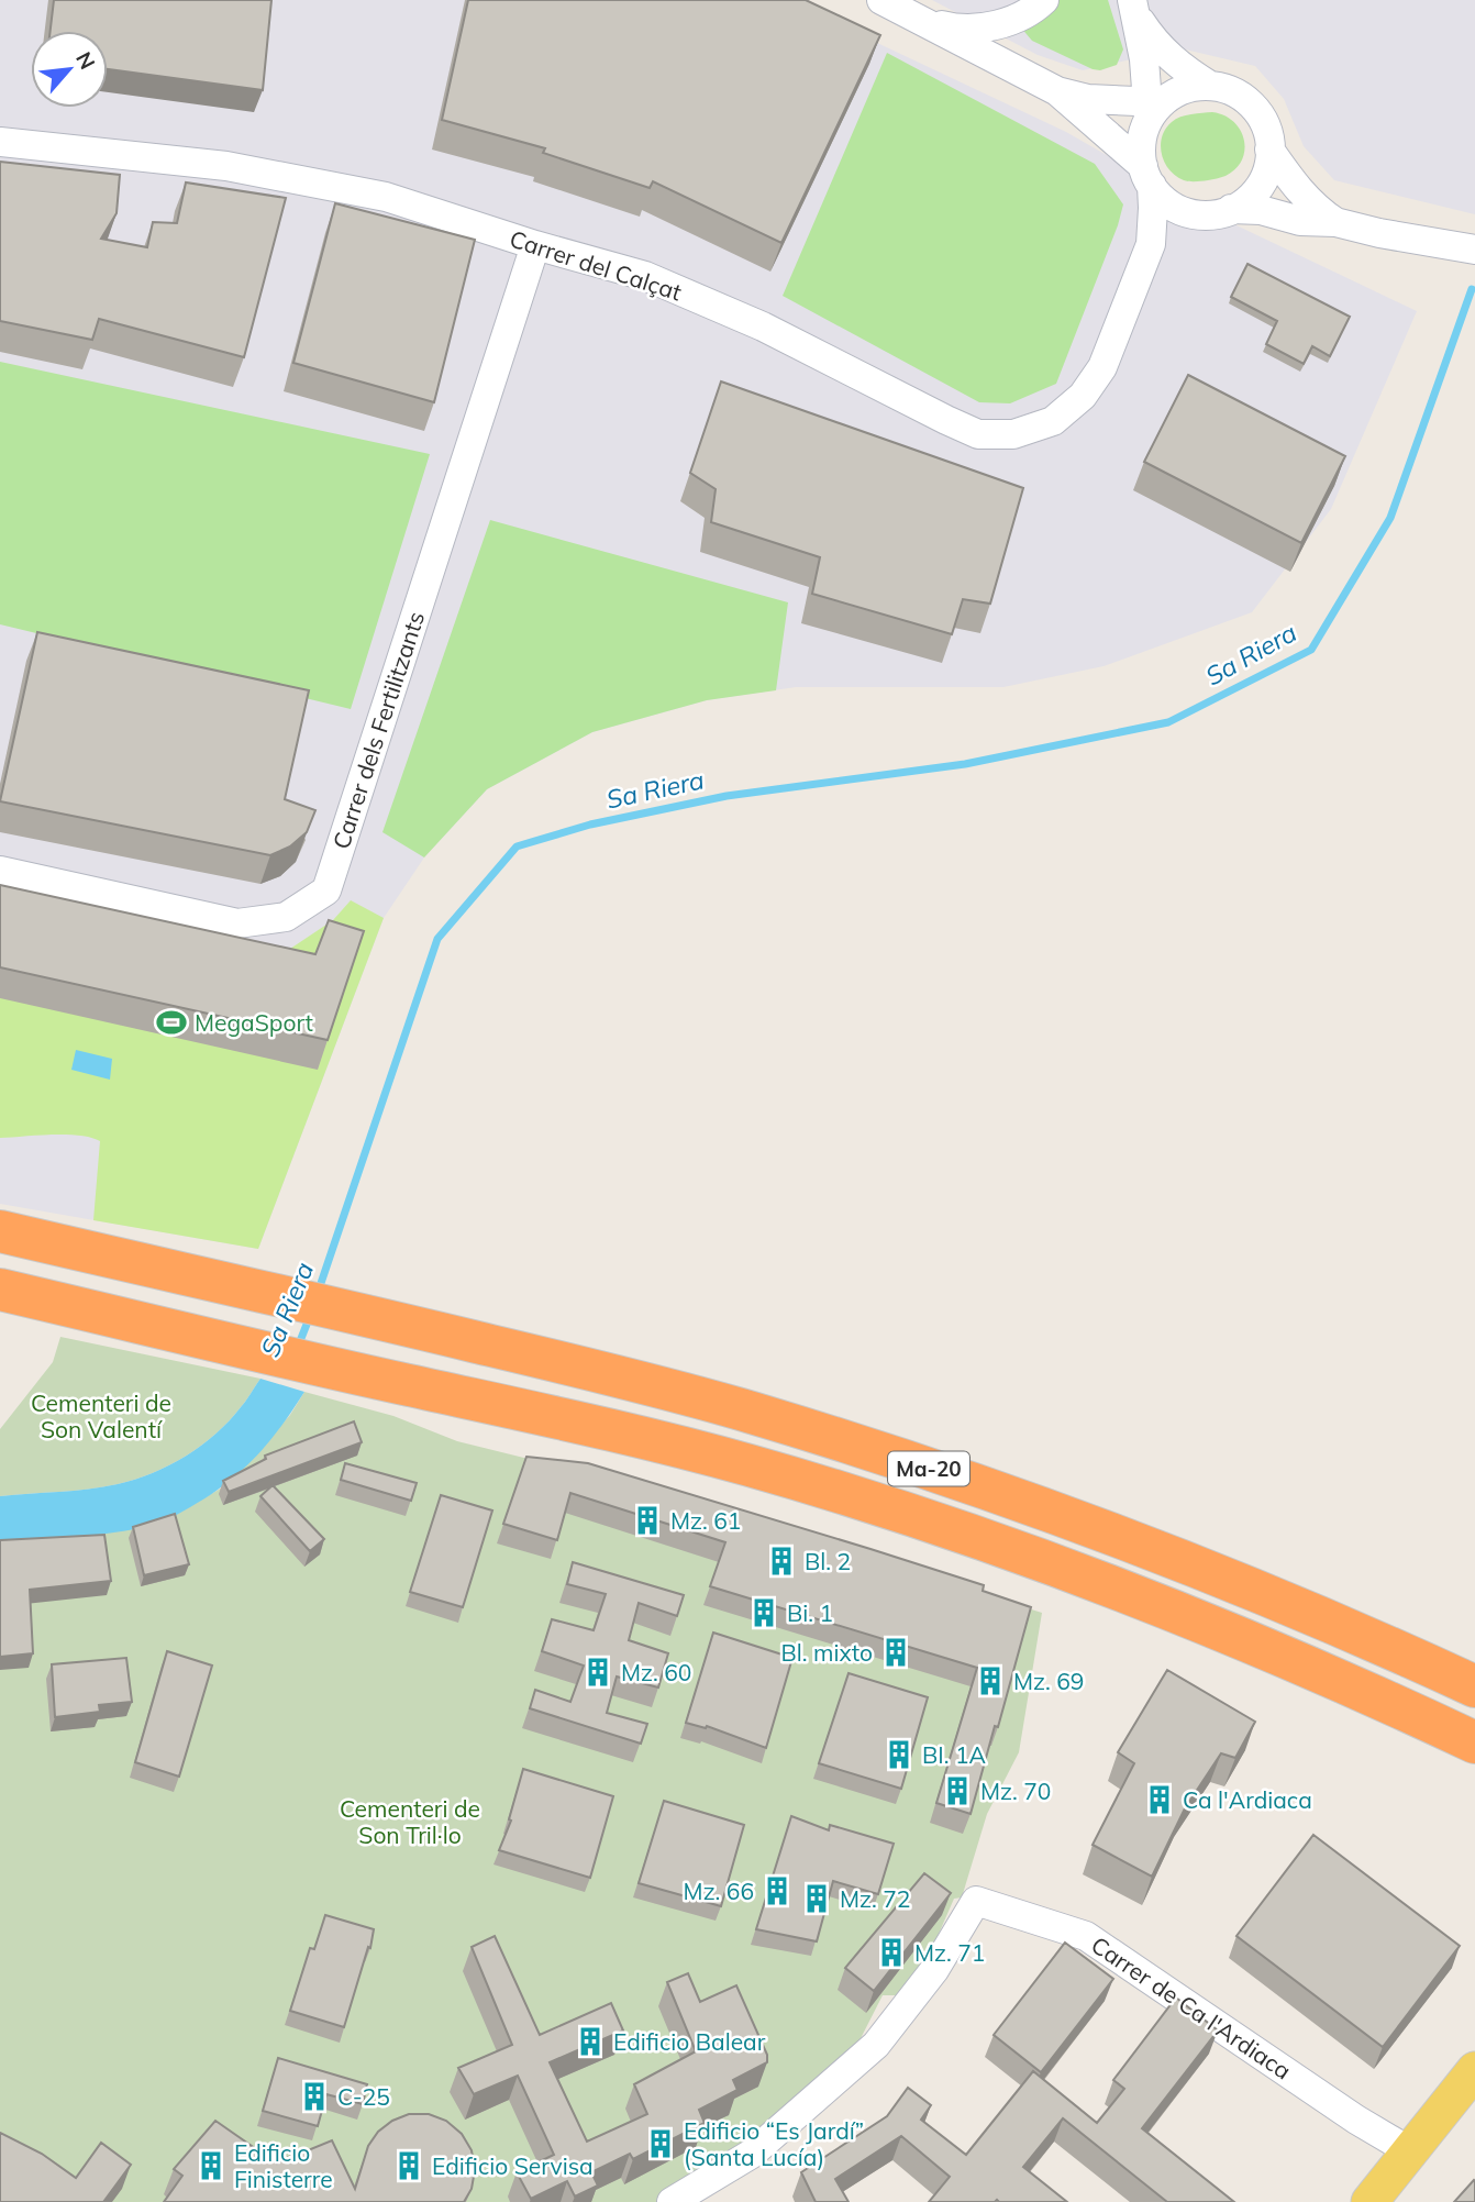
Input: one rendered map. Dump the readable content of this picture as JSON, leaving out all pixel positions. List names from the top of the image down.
{
  "streets": {
    "highway": ["Ma-20"],
    "street": ["Carrer del Calçat", "Carrer dels Fertilitzants", "Carrer de Ca l'Ardiaca"]
  },
  "crossings": [
    ["Carrer del Calçat", "Carrer dels Fertilitzants"]
  ],
  "water": ["Sa Riera"],
  "parks": ["Cementeri de Son Valentí", "Cementeri de Son Tril·lo"],
  "places": {
    "sports": ["MegaSport"],
    "building": [
      "Mz. 61",
      "Bl. 2",
      "Bi. 1",
      "Bl. mixto",
      "Mz. 60",
      "Mz. 69",
      "BI. 1A",
      "Mz. 70",
      "Ca l'Ardiaca",
      "Mz. 66",
      "Mz. 72",
      "Mz. 71",
      "Edificio Balear",
      "C-25",
      "Edificio “Es Jardí” (Santa Lucía)",
      "Edificio Finisterre",
      "Edificio Servisa"
    ]
  },
  "north": "top right"
}
